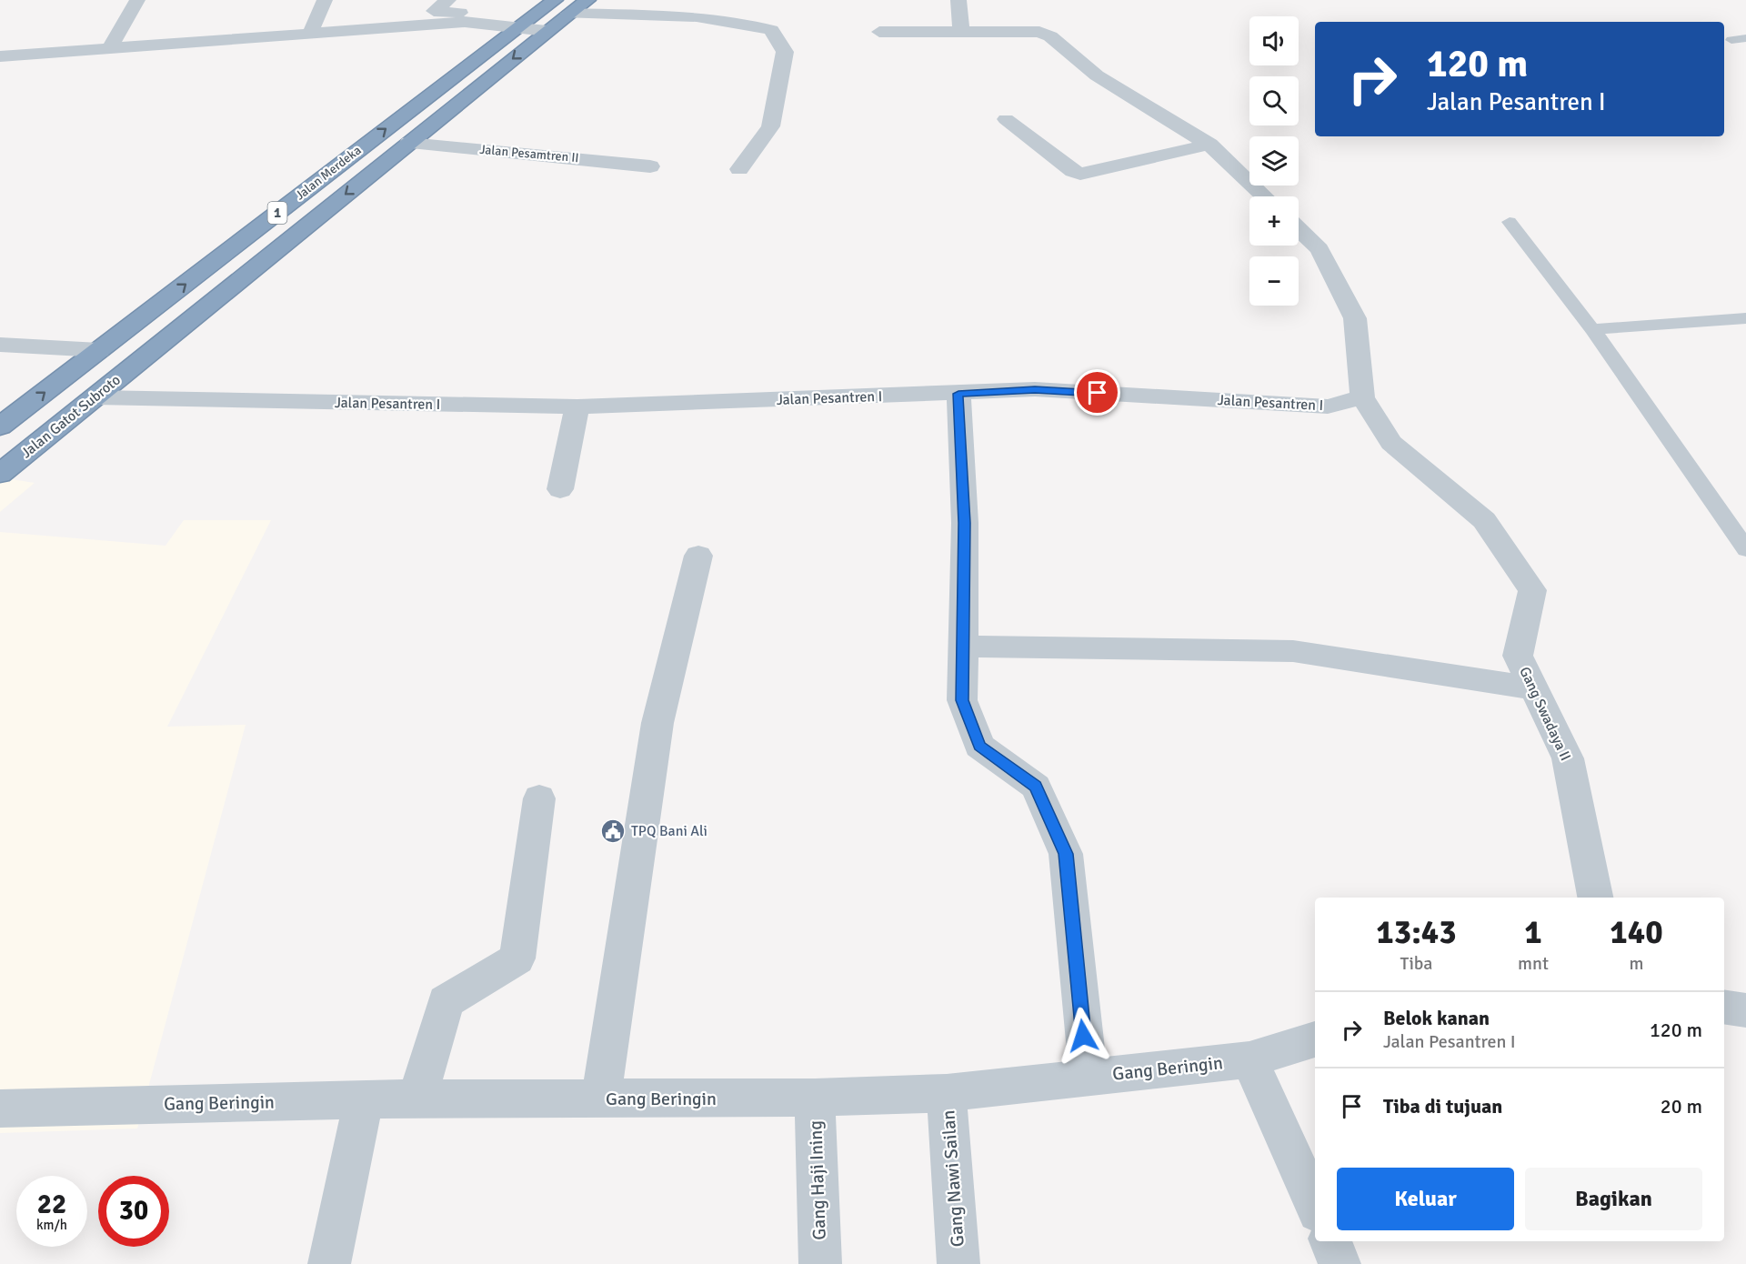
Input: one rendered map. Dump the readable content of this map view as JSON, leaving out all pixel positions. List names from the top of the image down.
{
  "streets": {
    "highway": ["Jalan Merdeka", "1", "Jalan Gatot Subroto"],
    "street": [
      "Jalan Pesamtren II",
      "Jalan Pesantren I",
      "Gang Swadaya II",
      "Gang Beringin",
      "Gang Nawi Sailan",
      "Gang Haji Ining"
    ]
  },
  "crossings": [
    ["Jalan Pesamtren II", "Jalan Merdeka"],
    ["Jalan Merdeka", "Jalan Gatot Subroto"],
    ["Jalan Pesantren I", "Jalan Gatot Subroto"],
    ["Jalan Pesantren I", "Gang Swadaya II"],
    ["Gang Beringin", "Gang Nawi Sailan"],
    ["Gang Beringin", "Gang Haji Ining"]
  ],
  "places": {
    "public building": ["TPQ Bani Ali"]
  },
  "page": {
    "map_buttons": ["+", "−"],
    "turn": ["120 m", "Jalan Pesantren I"],
    "eta": [
      "13:43",
      "Tiba",
      "1",
      "mnt",
      "140",
      "m"
    ],
    "list": [
      {
        "name": "Belok kanan",
        "note": "Jalan Pesantren I",
        "value": "120 m"
      },
      {
        "name": "Tiba di tujuan",
        "value": "20 m"
      }
    ],
    "buttons": ["Keluar", "Bagikan"],
    "speed": "22 km/h",
    "limit": "30"
  }
}
